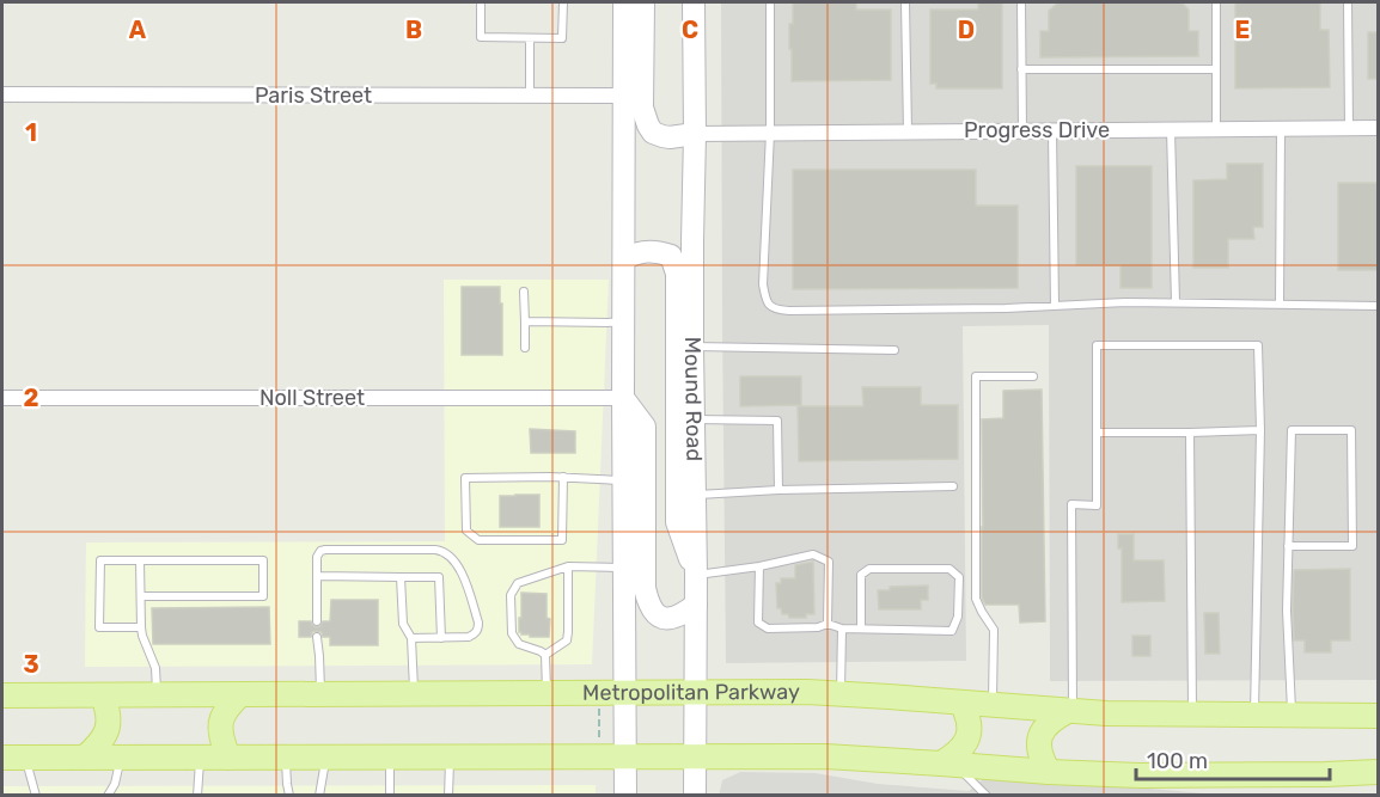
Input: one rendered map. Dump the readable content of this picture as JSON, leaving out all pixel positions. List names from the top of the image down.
{
  "streets": {
    "main road": ["Mound Road", "Metropolitan Parkway"],
    "street": ["Paris Street", "Progress Drive", "Noll Street"]
  },
  "crossings": [
    ["Progress Drive", "Mound Road"],
    ["Mound Road", "Metropolitan Parkway"]
  ],
  "scale_bar": "100 m",
  "grid": {
    "columns": [
      "A",
      "B",
      "C",
      "D",
      "E"
    ],
    "rows": ["1", "2", "3"]
  }
}
